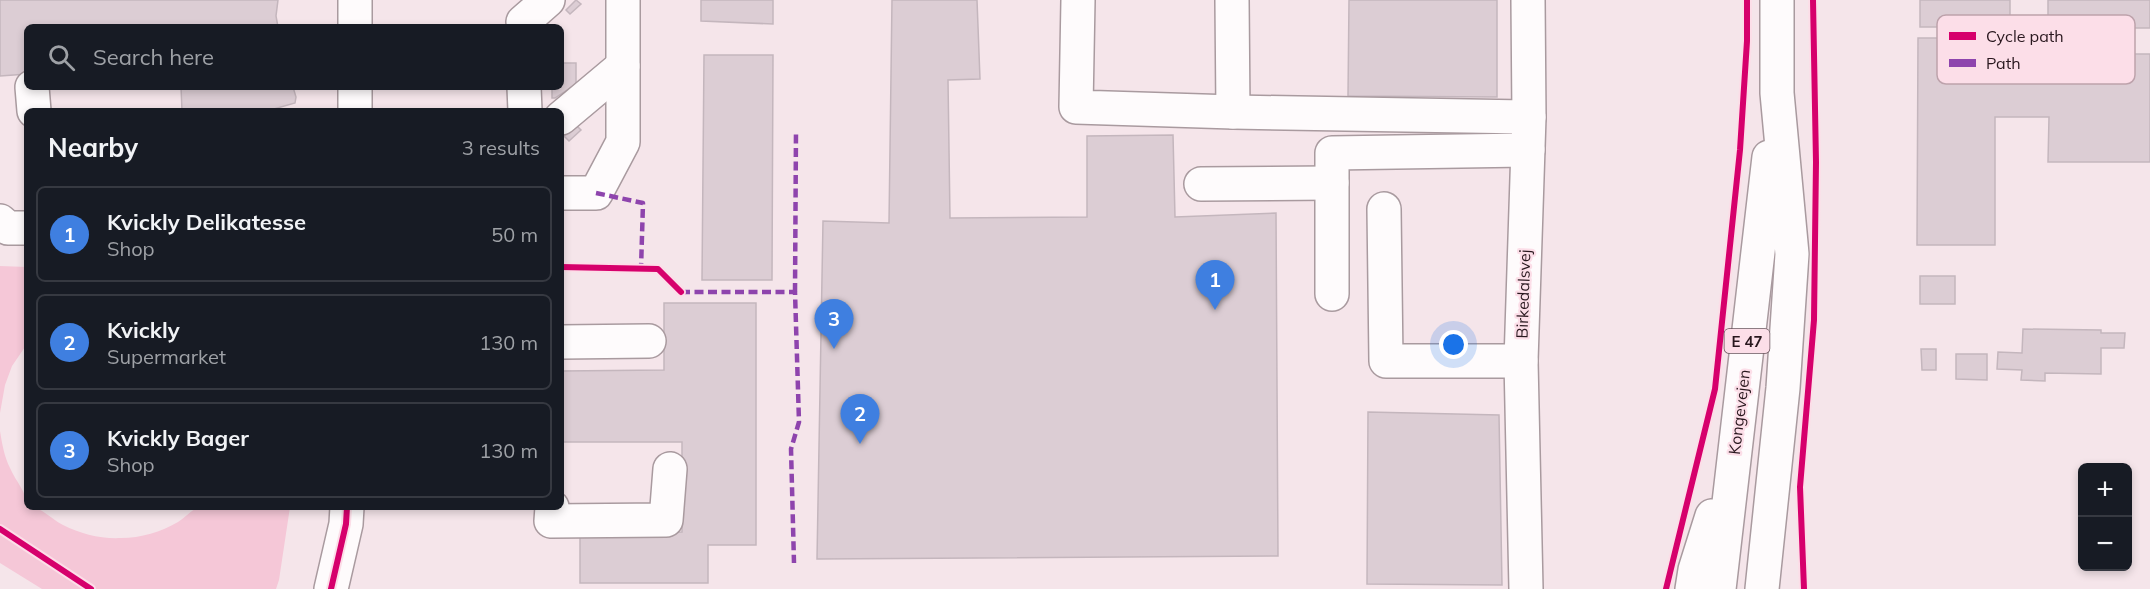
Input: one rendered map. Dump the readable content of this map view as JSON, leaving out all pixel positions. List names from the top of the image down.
{
  "streets": {
    "main road": ["Birkedalsvej", "E 47", "Kongevejen"]
  },
  "legend": ["Cycle path", "Path"],
  "page": {
    "search": "Search here",
    "heading": ["Nearby", "3 results"],
    "list": [
      {
        "mark": "1",
        "name": "Kvickly Delikatesse",
        "note": "Shop",
        "value": "50 m"
      },
      {
        "mark": "2",
        "name": "Kvickly",
        "note": "Supermarket",
        "value": "130 m"
      },
      {
        "mark": "3",
        "name": "Kvickly Bager",
        "note": "Shop",
        "value": "130 m"
      }
    ],
    "pins": ["1", "3", "2"],
    "map_buttons": ["+", "−"]
  }
}
